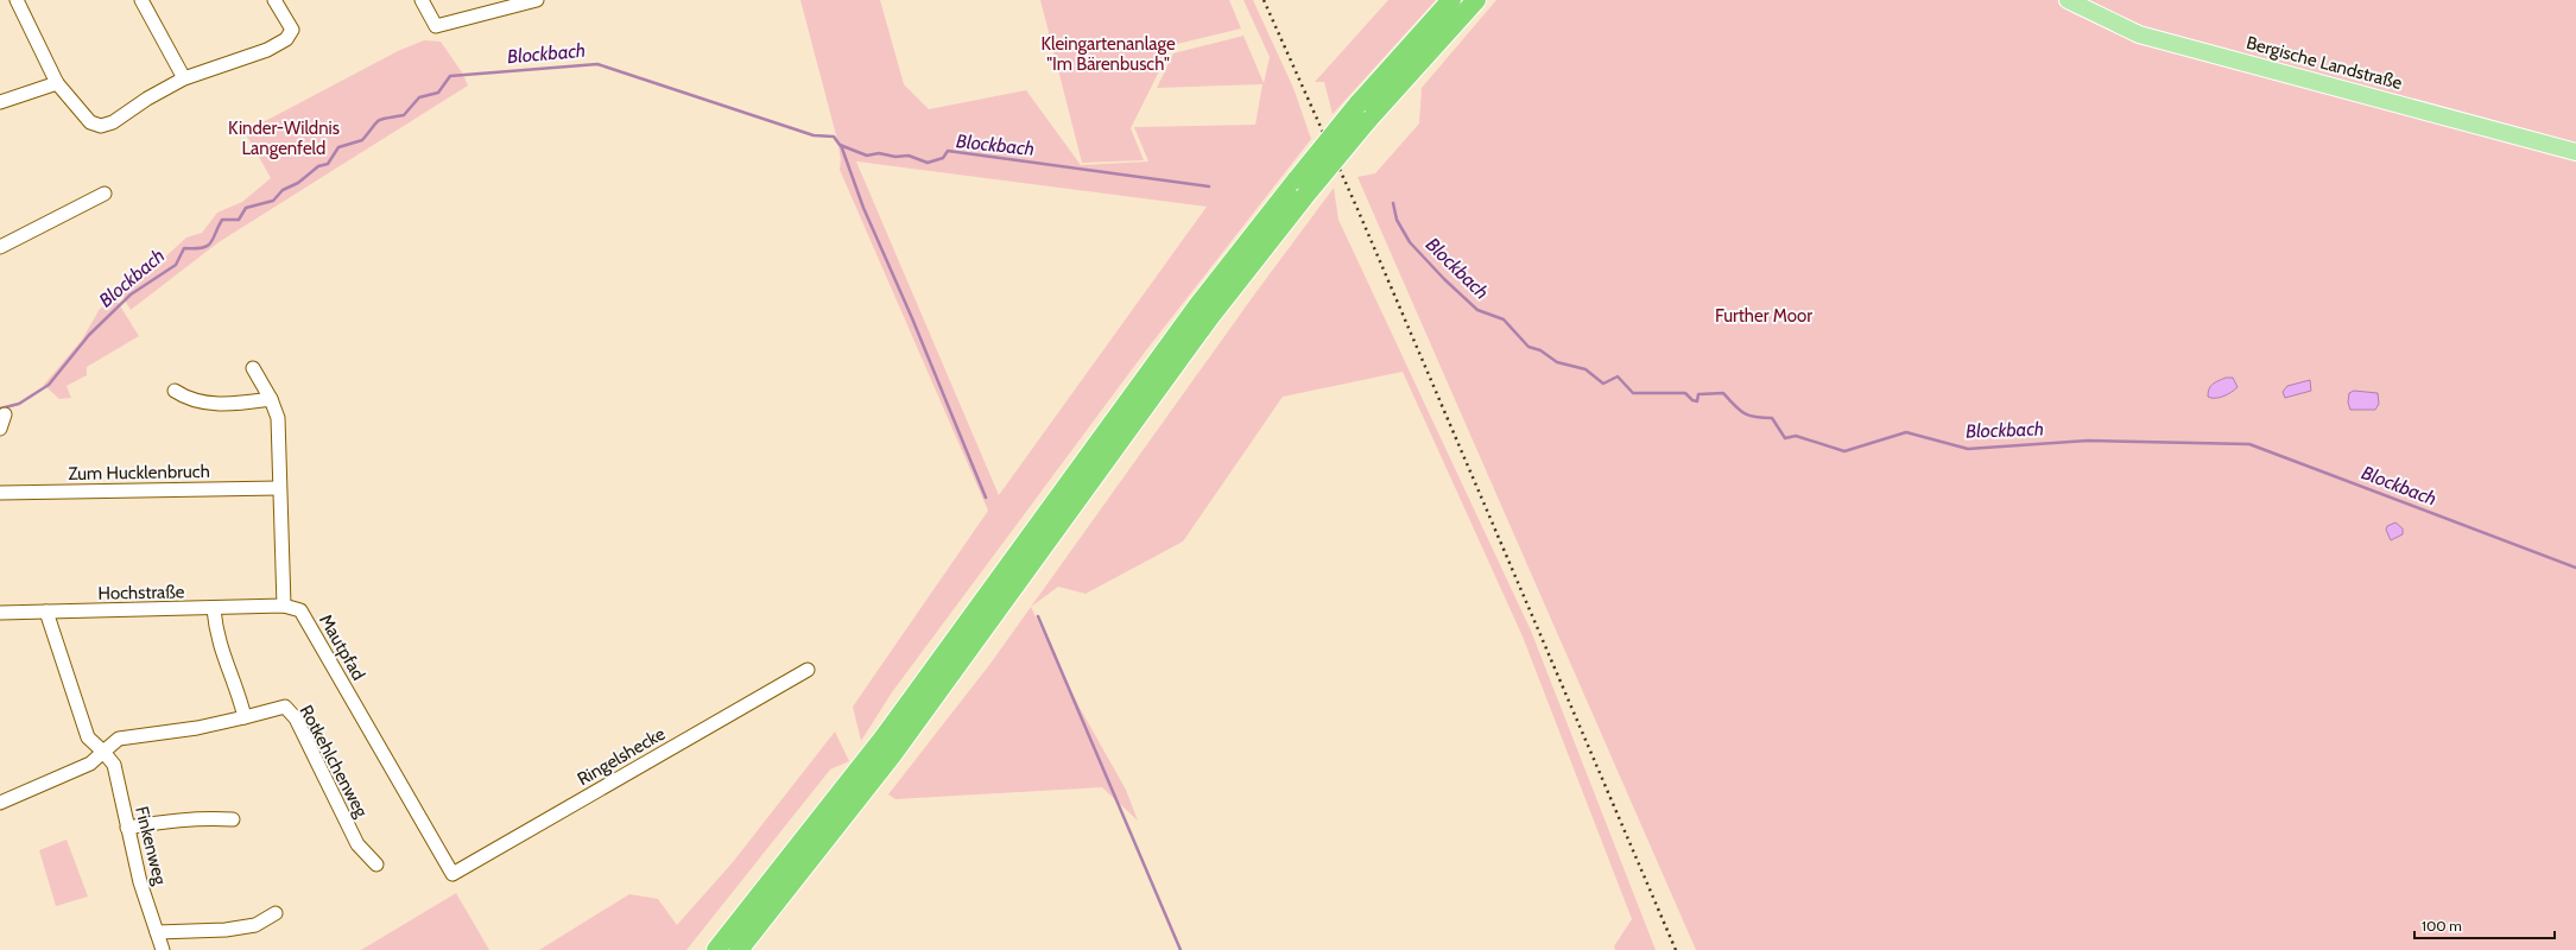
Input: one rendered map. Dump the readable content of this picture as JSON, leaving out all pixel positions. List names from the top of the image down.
{
  "streets": {
    "main road": ["Bergische Landstraße"],
    "street": [
      "Zum Hucklenbruch",
      "Hochstraße",
      "Mautpfad",
      "Ringelshecke",
      "Rotkehlchenweg",
      "Finkenweg"
    ]
  },
  "crossings": [
    ["Hochstraße", "Mautpfad"],
    ["Hochstraße", "Finkenweg"],
    ["Mautpfad", "Ringelshecke"]
  ],
  "water": ["Blockbach"],
  "parks": ["Kleingartenanlage \"Im Bärenbusch\"", "Kinder-Wildnis Langenfeld", "Further Moor"],
  "scale_bar": "100 m"
}
